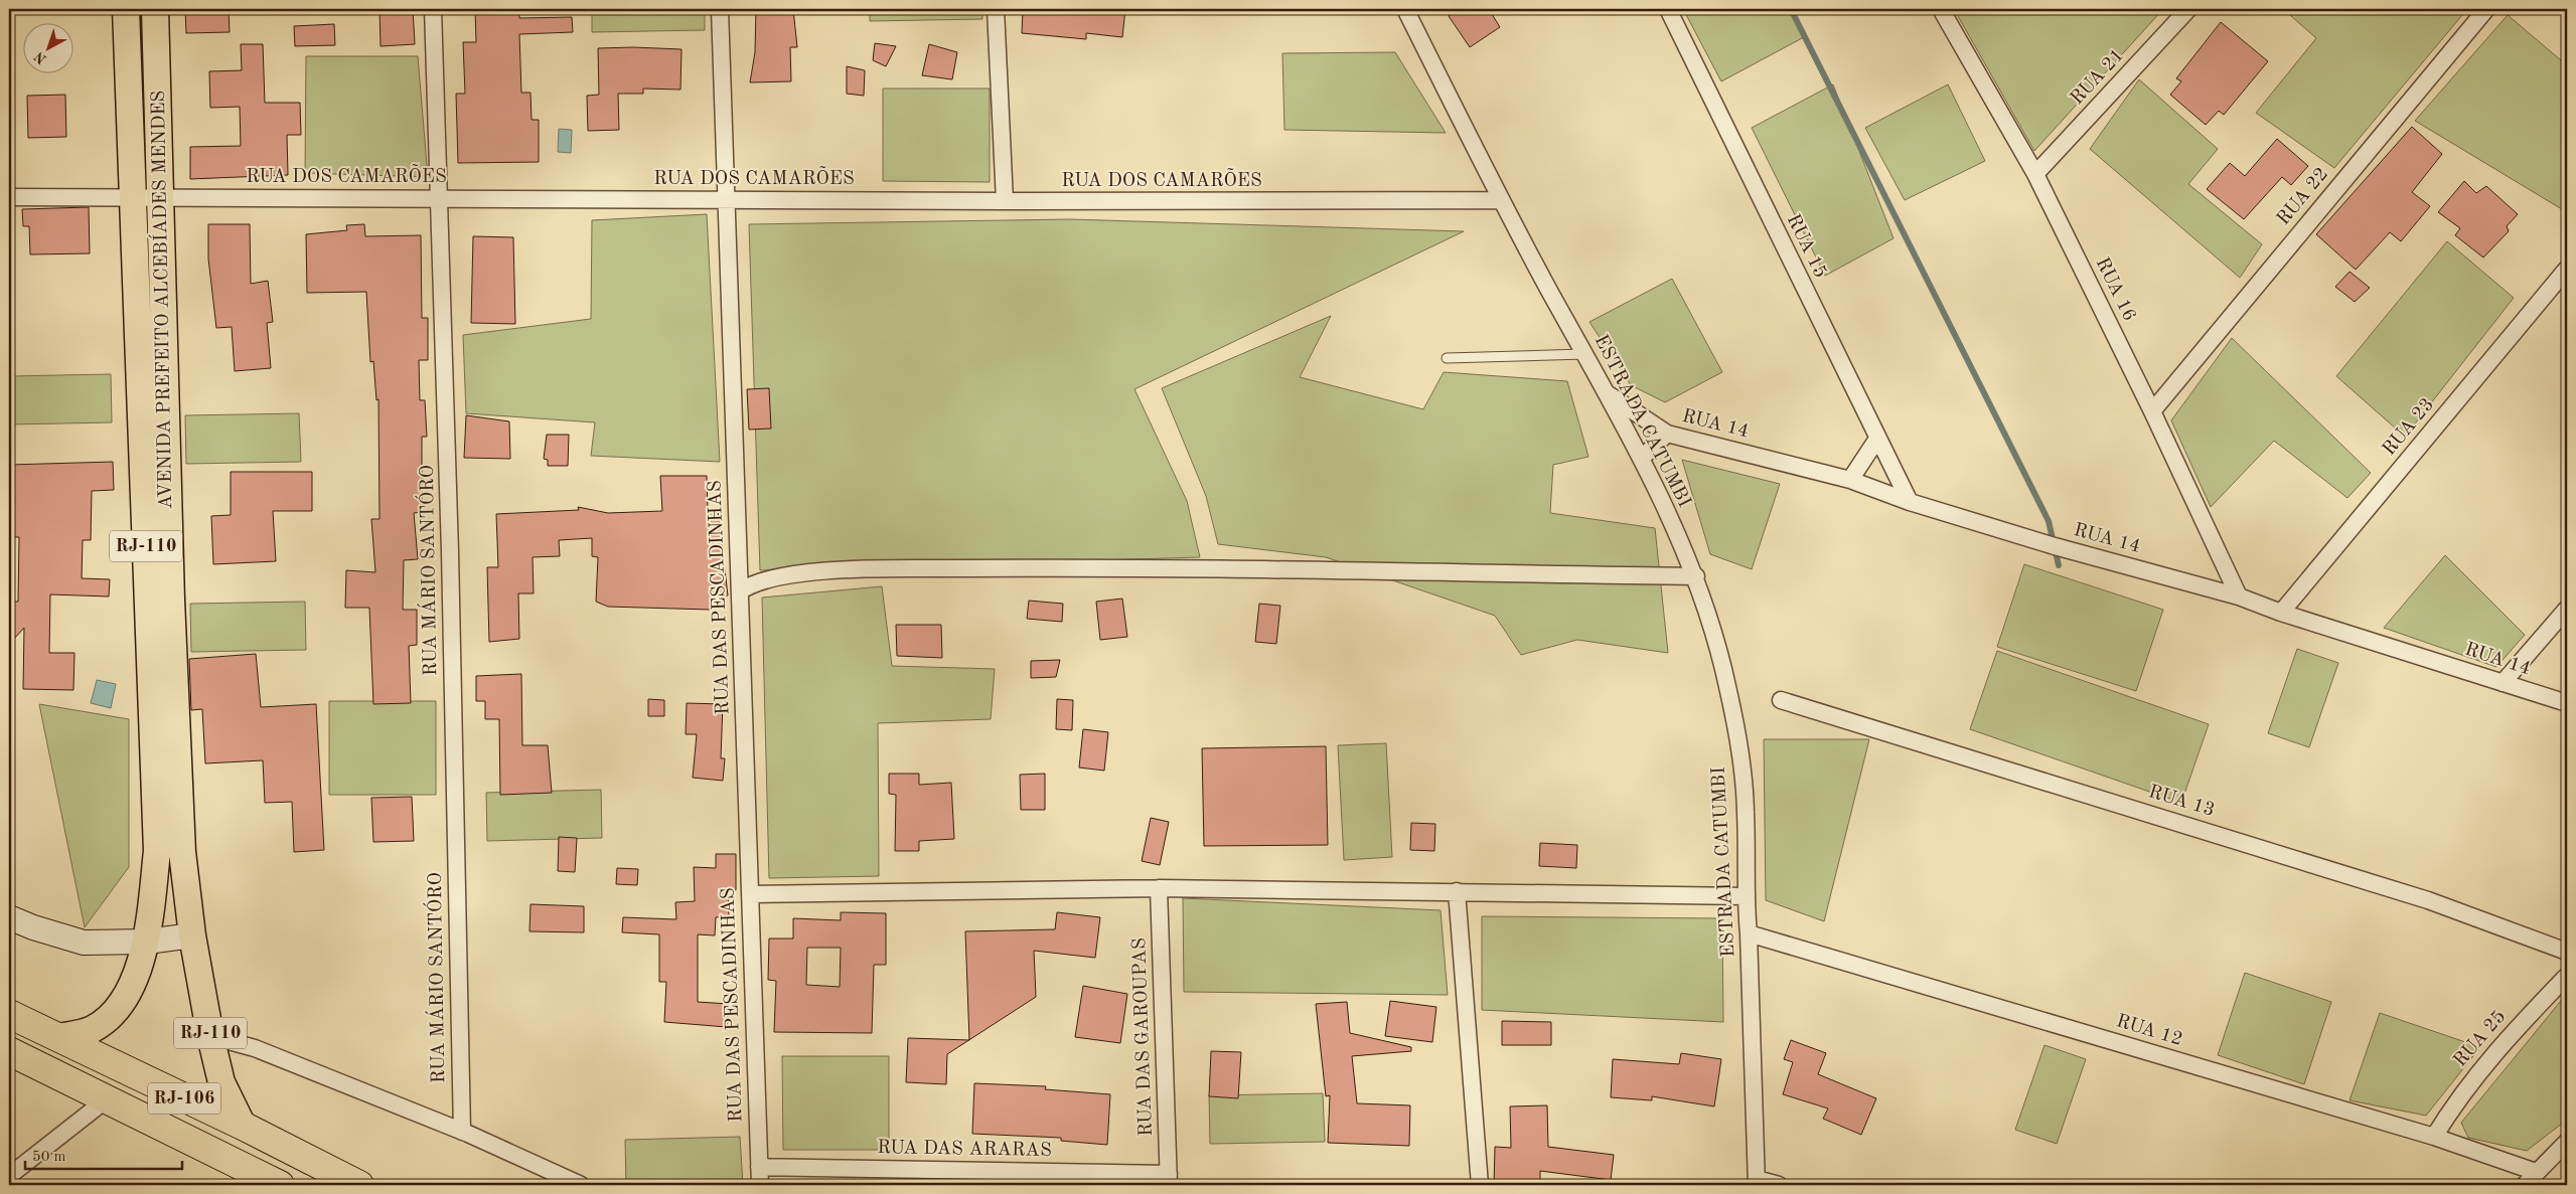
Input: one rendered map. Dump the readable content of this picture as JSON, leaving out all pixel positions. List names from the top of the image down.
{
  "streets": {
    "highway": ["RJ-106"],
    "main road": ["AVENIDA PREFEITO ALCEBÍADES MENDES", "RJ-110"],
    "street": [
      "RUA 21",
      "RUA DOS CAMARÕES",
      "RUA 22",
      "RUA 15",
      "RUA 16",
      "ESTRADA CATUMBI",
      "RUA 14",
      "RUA 23",
      "RUA MÁRIO SANTÓRO",
      "RUA DAS PESCADINHAS",
      "RUA 13",
      "RUA 12",
      "RUA DAS GAROUPAS",
      "RUA 25",
      "RUA DAS ARARAS"
    ]
  },
  "crossings": [
    ["RUA 21", "RUA 16"],
    ["RUA DOS CAMARÕES", "AVENIDA PREFEITO ALCEBÍADES MENDES"],
    ["RUA DOS CAMARÕES", "ESTRADA CATUMBI"],
    ["RUA DOS CAMARÕES", "RUA MÁRIO SANTÓRO"],
    ["RUA DOS CAMARÕES", "RUA DAS PESCADINHAS"],
    ["RUA 22", "RUA 16"],
    ["RUA 15", "RUA 14"],
    ["RUA 16", "RUA 14"],
    ["AVENIDA PREFEITO ALCEBÍADES MENDES", "RJ-106"],
    ["ESTRADA CATUMBI", "RUA 14"],
    ["ESTRADA CATUMBI", "RUA 12"],
    ["RUA 14", "RUA 23"],
    ["RUA DAS PESCADINHAS", "RUA DAS ARARAS"],
    ["RUA 12", "RUA 25"],
    ["RUA DAS GAROUPAS", "RUA DAS ARARAS"]
  ],
  "scale_bar": "50 m",
  "north": "bottom left"
}
